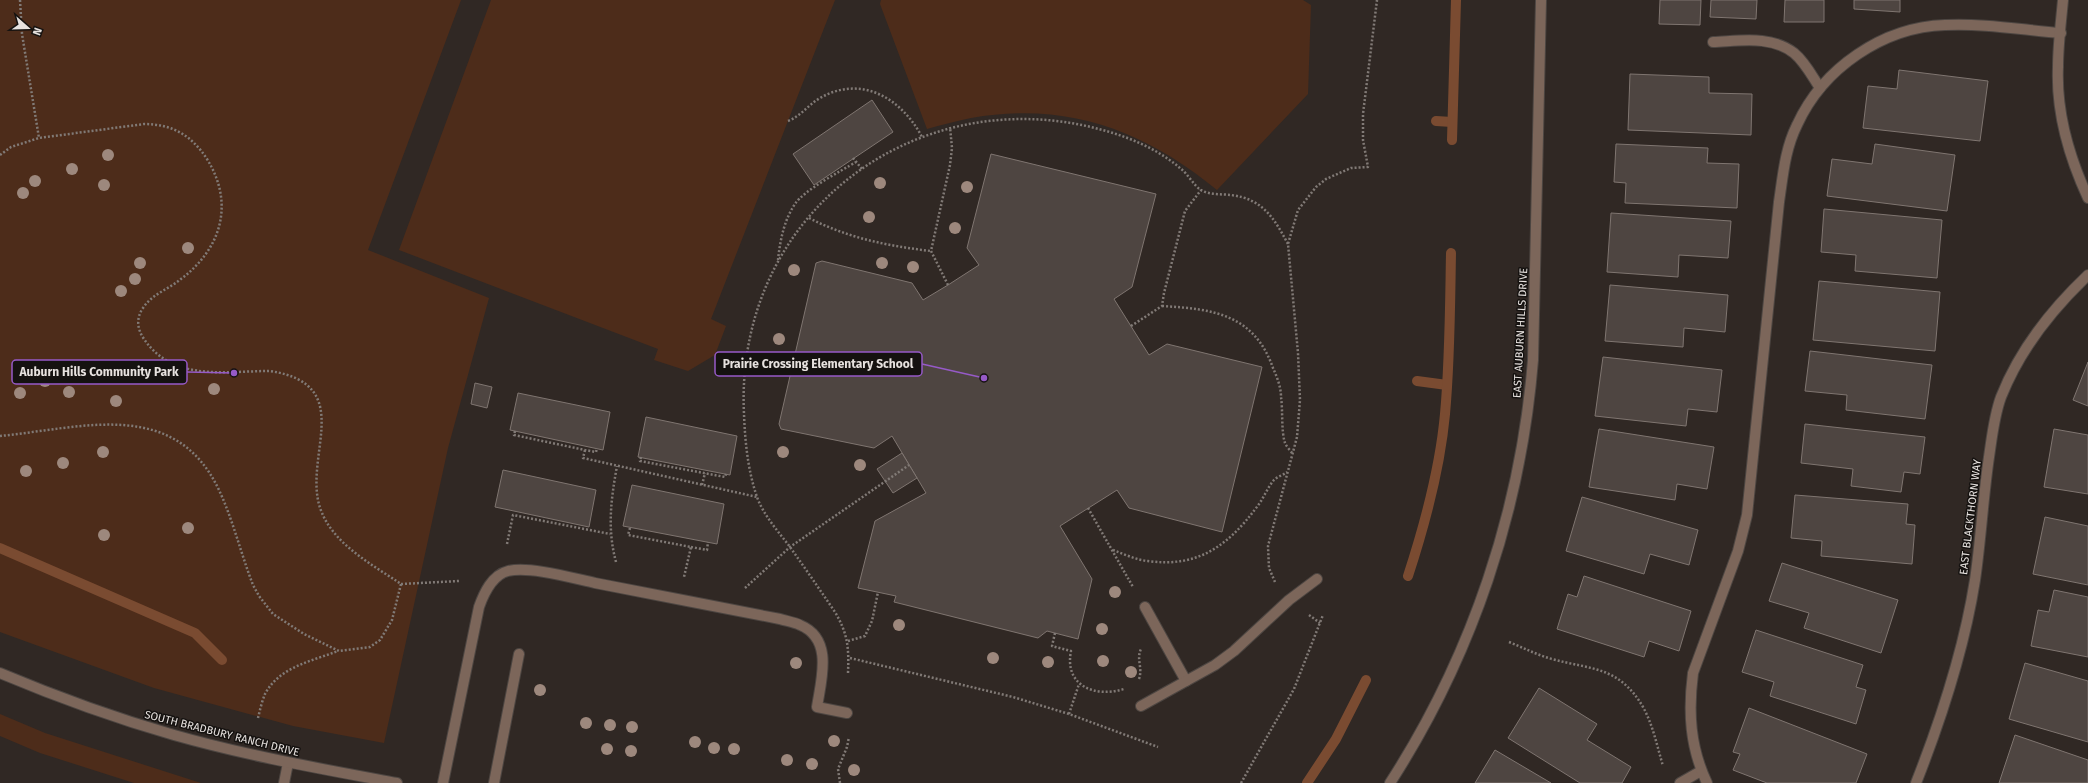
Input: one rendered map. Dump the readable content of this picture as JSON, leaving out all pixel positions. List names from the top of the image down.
{
  "streets": {
    "street": ["EAST AUBURN HILLS DRIVE", "EAST BLACKTHORN WAY", "SOUTH BRADBURY RANCH DRIVE"]
  },
  "places": ["Auburn Hills Community Park", "Prairie Crossing Elementary School"],
  "north": "right"
}
